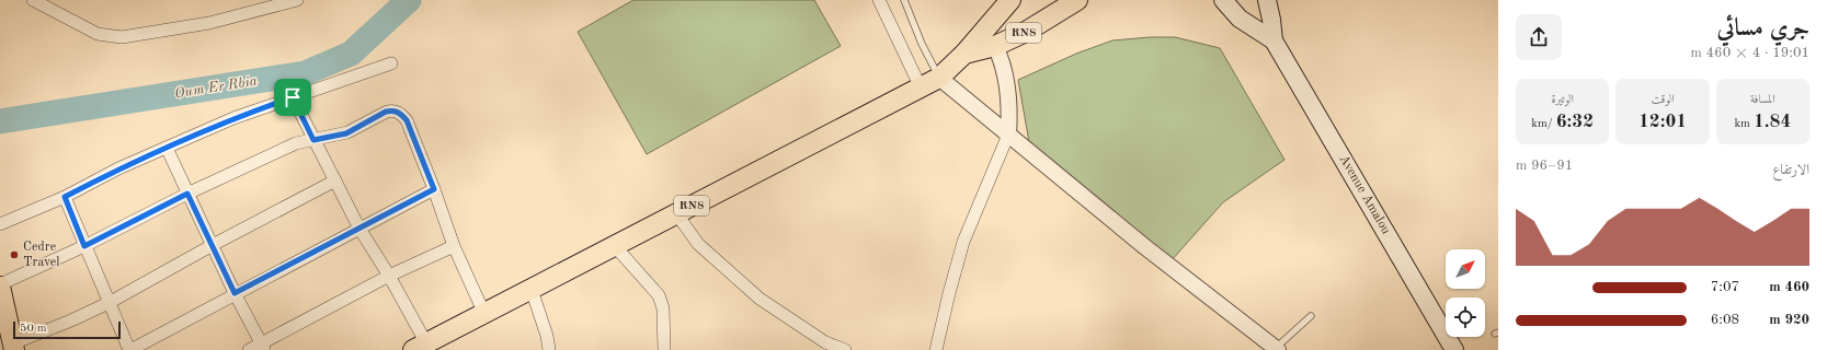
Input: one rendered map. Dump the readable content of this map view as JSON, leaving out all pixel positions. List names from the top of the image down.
{
  "streets": {
    "main road": ["RN8", "Avenue Amalou"]
  },
  "water": ["Oum Er Rbia"],
  "places": ["Cedre Travel"],
  "scale_bar": "50 m",
  "north": "top right",
  "page": {
    "heading": ["جري مسائي", "19:01 · 4 × 460 m"],
    "stats": [
      ["المسافة", "1.84 km"],
      ["الوقت", "12:01"],
      ["الوتيرة", "6:32 /km"]
    ],
    "chart": ["الارتفاع", "91–96 m"],
    "list": [
      {
        "name": "460 m",
        "note": "7:07"
      },
      {
        "name": "920 m",
        "note": "6:08"
      }
    ],
    "scale": "50 m"
  }
}
